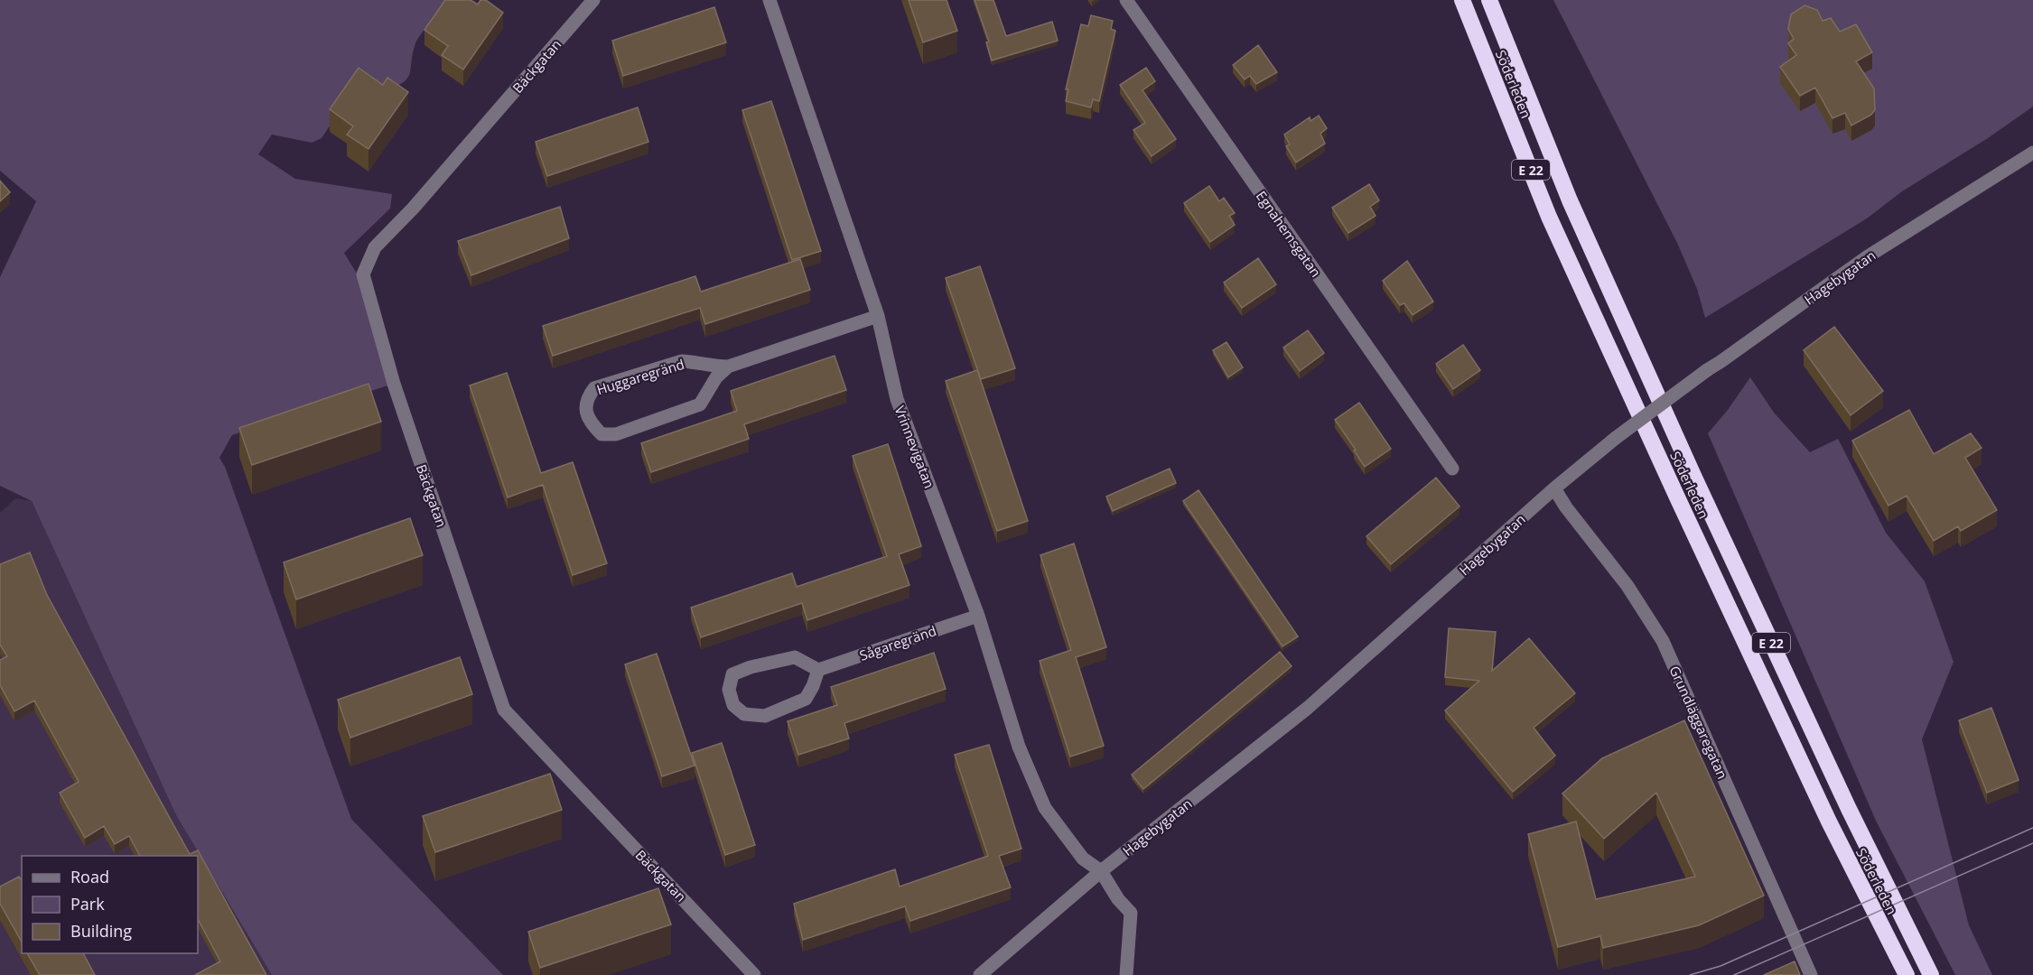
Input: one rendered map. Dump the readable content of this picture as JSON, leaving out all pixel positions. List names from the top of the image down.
{
  "streets": {
    "highway": ["Söderleden", "E 22"],
    "street": [
      "Bäckgatan",
      "Egnahemsgatan",
      "Hagebygatan",
      "Huggaregränd",
      "Vrinnevigatan",
      "Sågaregränd",
      "Grundläggaregatan"
    ]
  },
  "crossings": [
    ["Hagebygatan", "Vrinnevigatan"],
    ["Hagebygatan", "Grundläggaregatan"],
    ["Huggaregränd", "Vrinnevigatan"],
    ["Vrinnevigatan", "Sågaregränd"]
  ],
  "legend": ["Road", "Park", "Building"]
}
